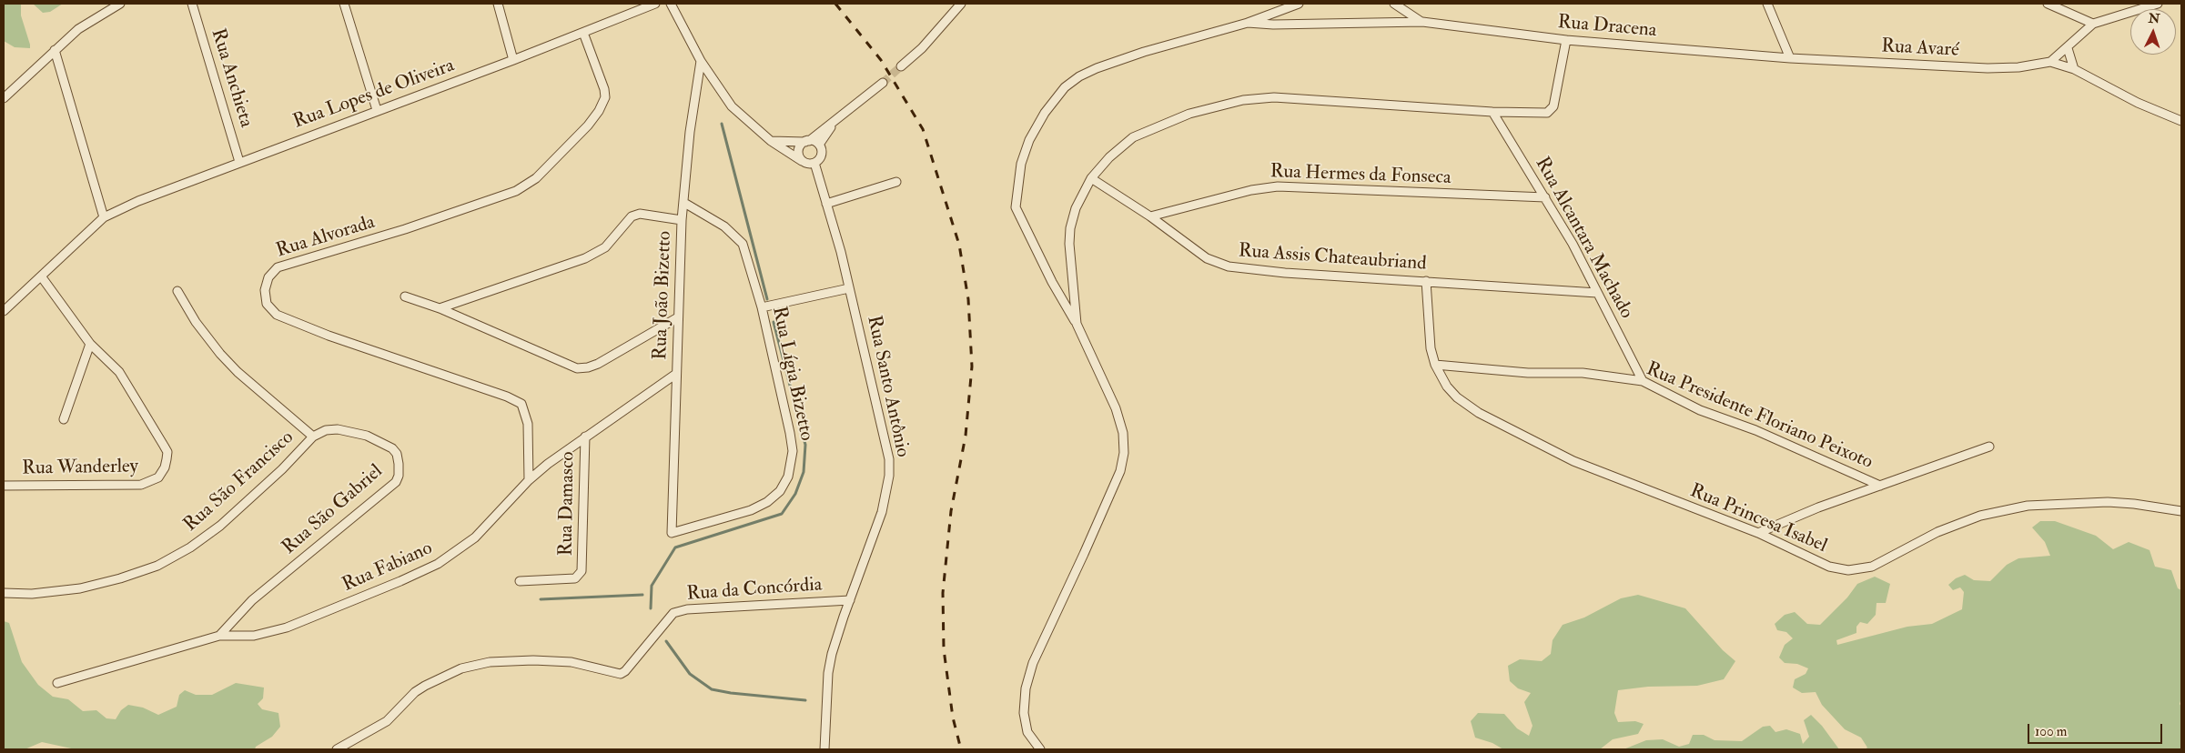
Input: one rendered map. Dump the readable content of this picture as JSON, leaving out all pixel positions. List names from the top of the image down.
{
  "streets": {
    "street": [
      "Rua Dracena",
      "Rua Avaré",
      "Rua Anchieta",
      "Rua Lopes de Oliveira",
      "Rua Hermes da Fonseca",
      "Rua Alvorada",
      "Rua Alcantara Machado",
      "Rua Assis Chateaubriand",
      "Rua João Bizetto",
      "Rua Lígia Bizetto",
      "Rua Santo Antônio",
      "Rua Presidente Floriano Peixoto",
      "Rua Wanderley",
      "Rua São Francisco",
      "Rua Damasco",
      "Rua São Gabriel",
      "Rua Princesa Isabel",
      "Rua Fabiano",
      "Rua da Concórdia"
    ]
  },
  "crossings": [
    ["Rua Dracena", "Rua Avaré"],
    ["Rua Anchieta", "Rua Lopes de Oliveira"],
    ["Rua Lopes de Oliveira", "Rua Alvorada"],
    ["Rua Lopes de Oliveira", "Rua Wanderley"],
    ["Rua Hermes da Fonseca", "Rua Alcantara Machado"],
    ["Rua Hermes da Fonseca", "Rua Assis Chateaubriand"],
    ["Rua Alvorada", "Rua Fabiano"],
    ["Rua Alcantara Machado", "Rua Assis Chateaubriand"],
    ["Rua Alcantara Machado", "Rua Presidente Floriano Peixoto"],
    ["Rua Assis Chateaubriand", "Rua Princesa Isabel"],
    ["Rua João Bizetto", "Rua Lígia Bizetto"],
    ["Rua João Bizetto", "Rua Fabiano"],
    ["Rua Santo Antônio", "Rua da Concórdia"],
    ["Rua Presidente Floriano Peixoto", "Rua Princesa Isabel"],
    ["Rua São Francisco", "Rua São Gabriel"],
    ["Rua Damasco", "Rua Fabiano"],
    ["Rua São Gabriel", "Rua Fabiano"]
  ],
  "scale_bar": "100 m",
  "north": "top"
}
